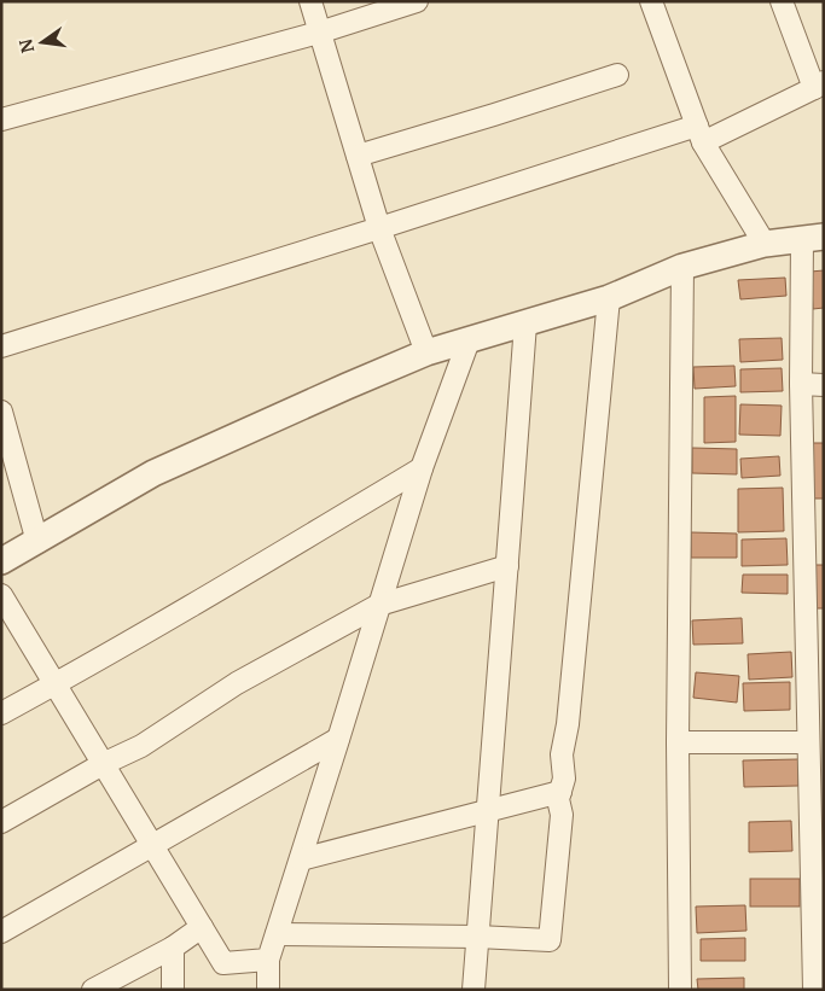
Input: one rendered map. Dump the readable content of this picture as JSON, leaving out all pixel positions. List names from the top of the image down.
{
  "north": "left"
}
